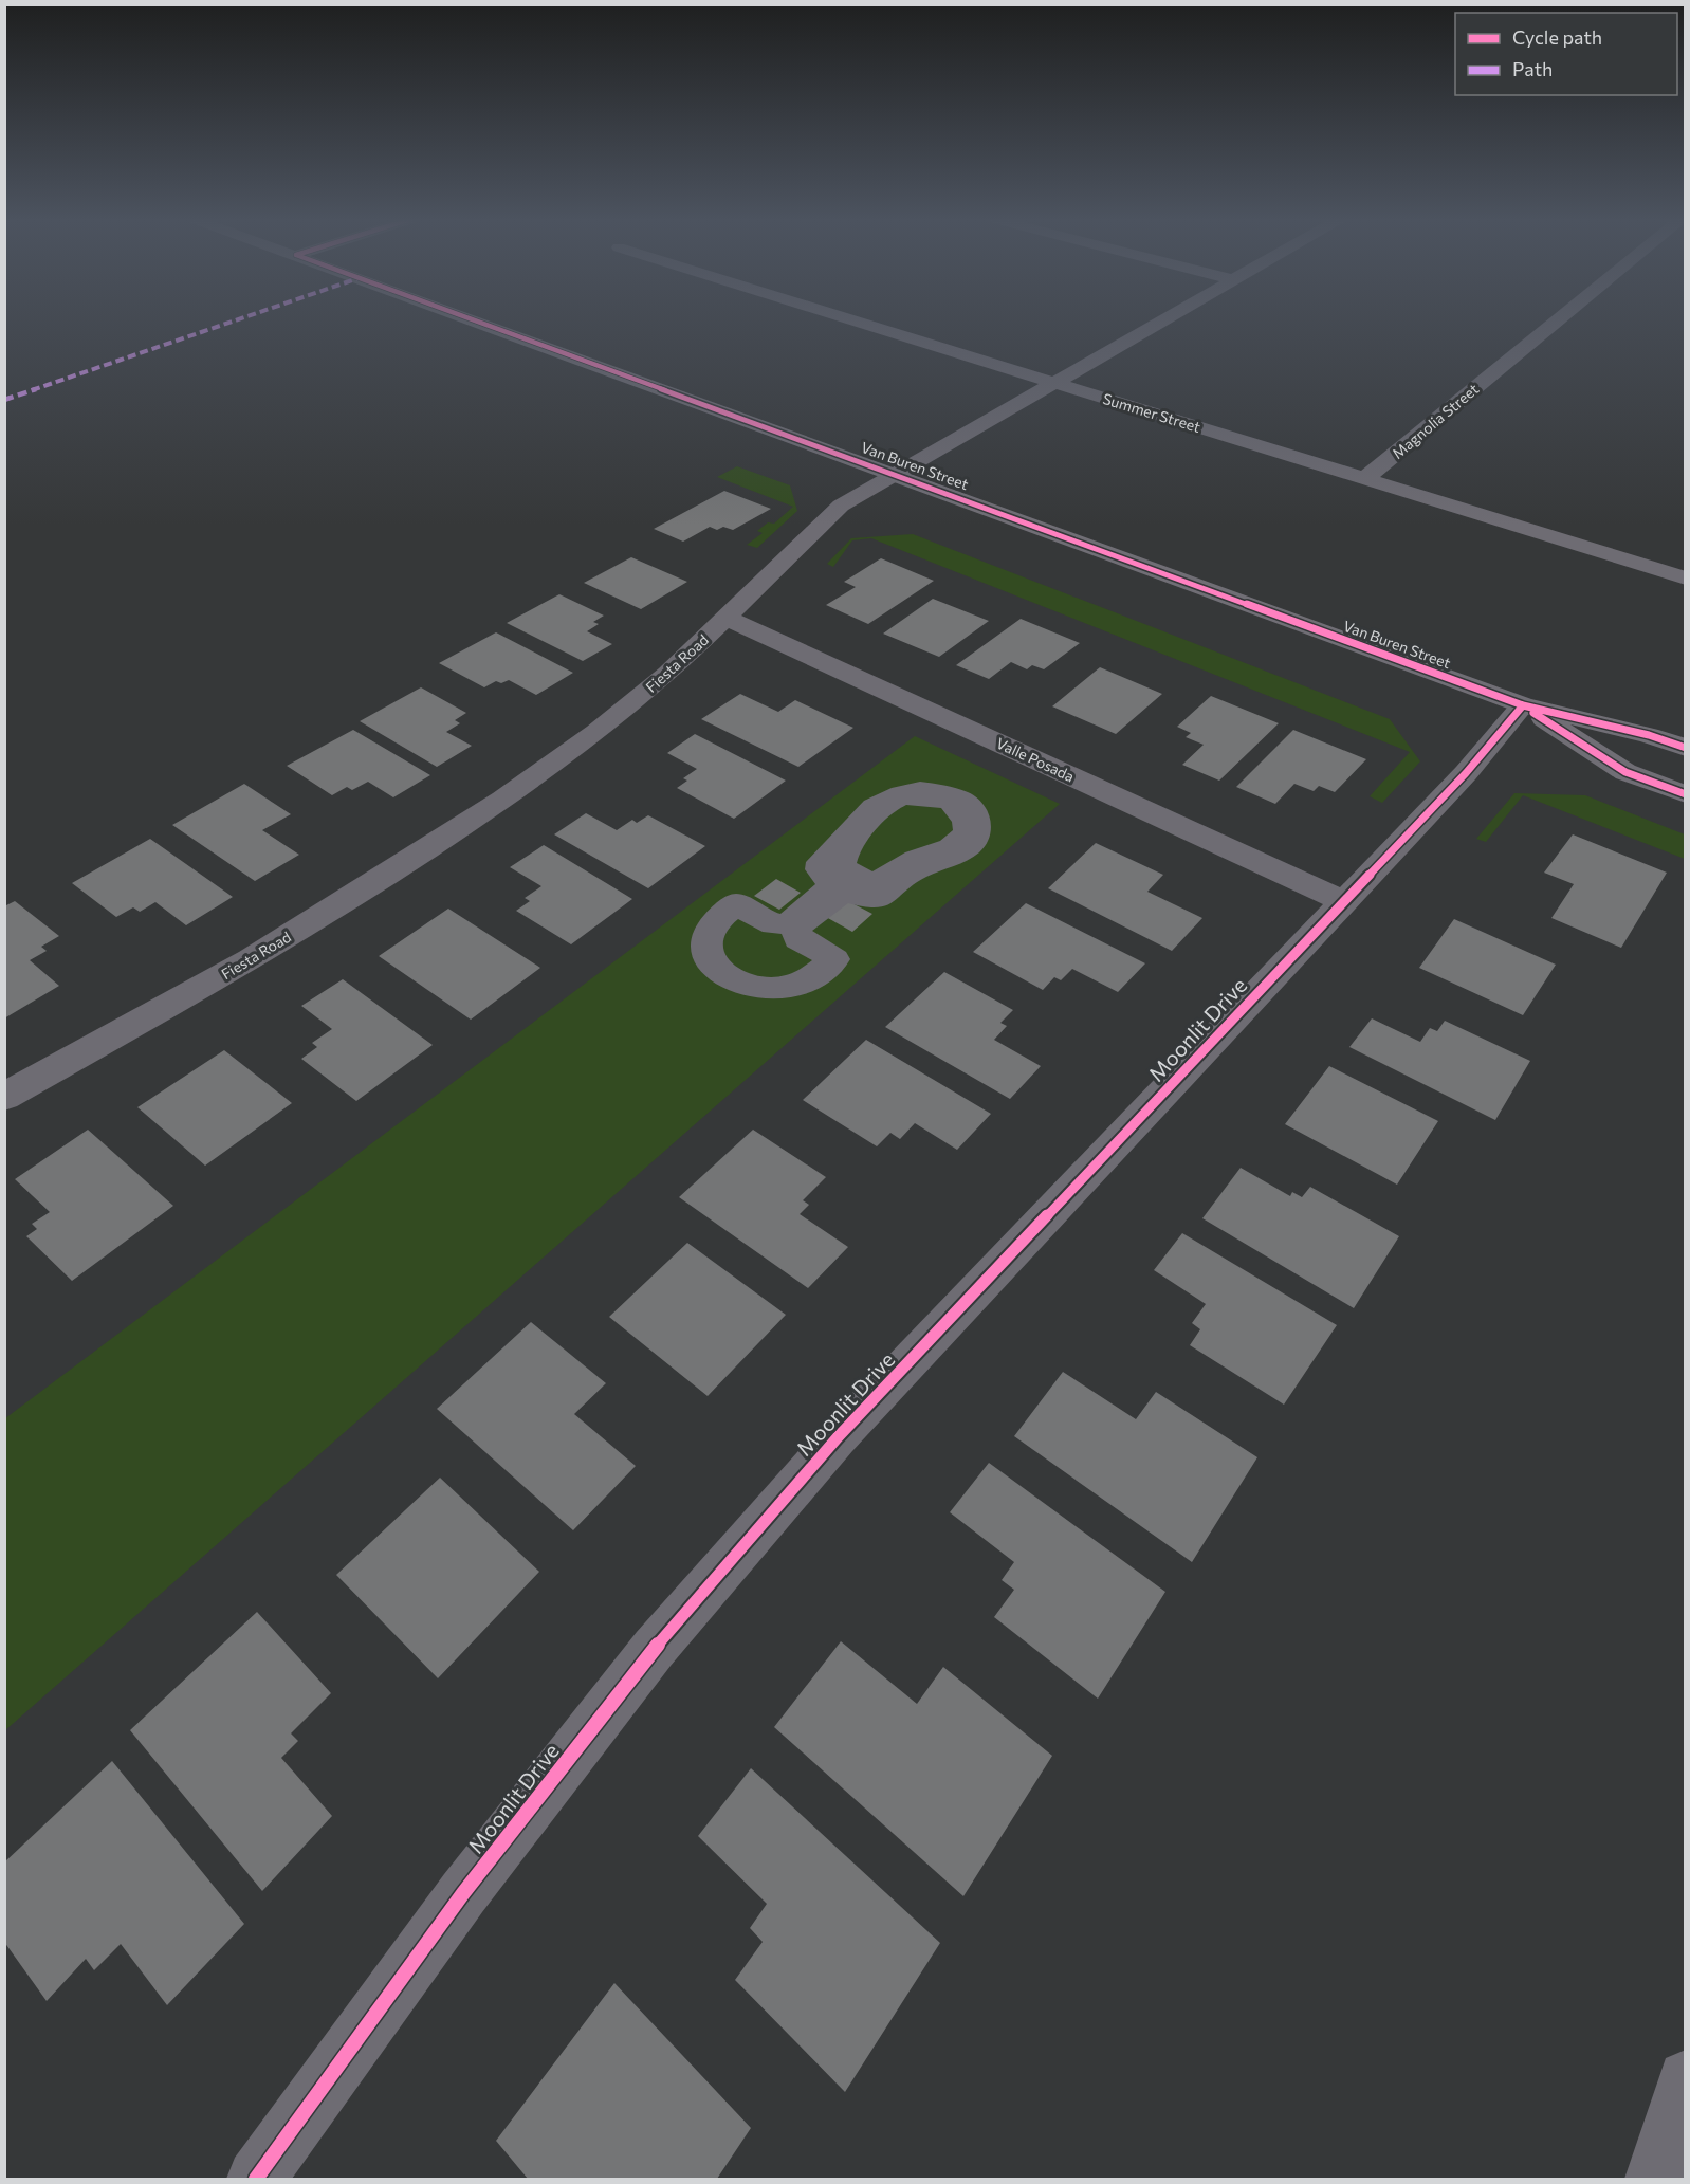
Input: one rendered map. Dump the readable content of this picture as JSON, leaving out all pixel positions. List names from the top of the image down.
{
  "streets": {
    "street": [
      "Summer Street",
      "Magnolia Street",
      "Van Buren Street",
      "Fiesta Road",
      "Valle Posada",
      "Moonlit Drive"
    ]
  },
  "crossings": [
    ["Summer Street", "Magnolia Street"],
    ["Summer Street", "Fiesta Road"],
    ["Van Buren Street", "Fiesta Road"],
    ["Van Buren Street", "Moonlit Drive"],
    ["Fiesta Road", "Valle Posada"],
    ["Valle Posada", "Moonlit Drive"]
  ],
  "legend": ["Cycle path", "Path"]
}
